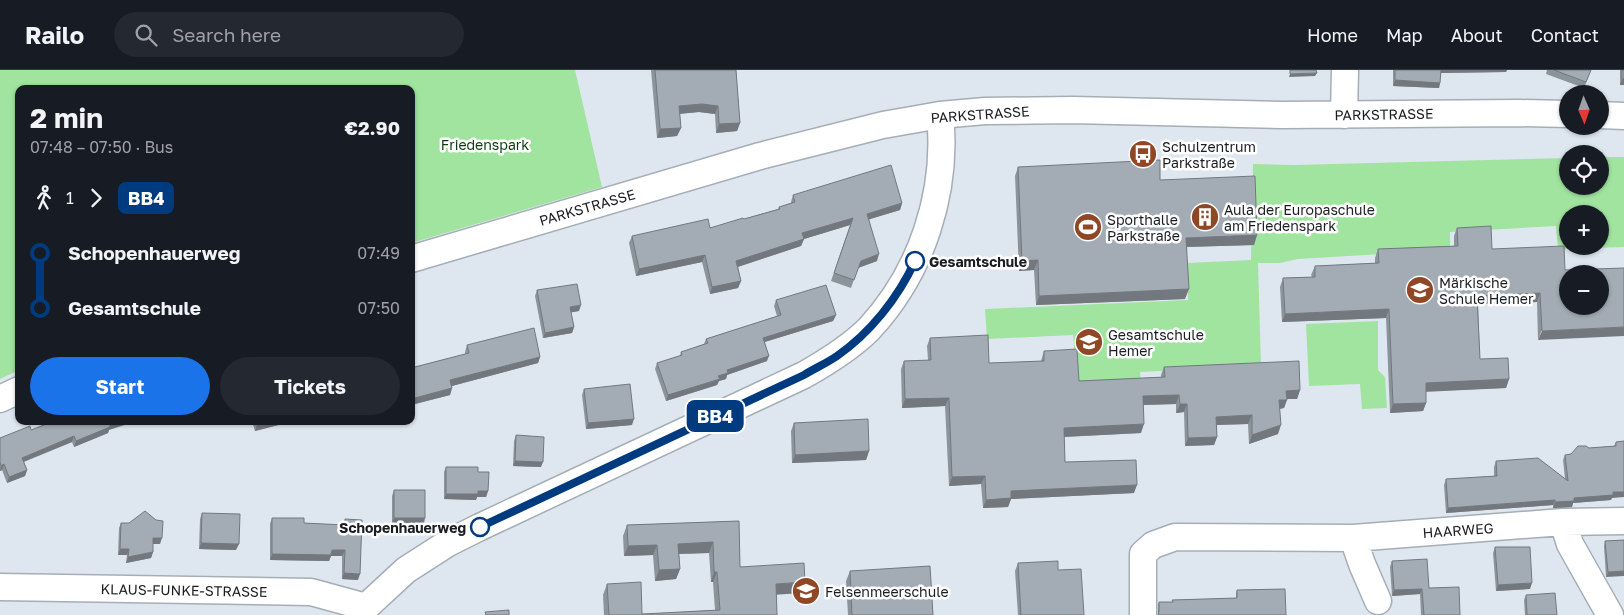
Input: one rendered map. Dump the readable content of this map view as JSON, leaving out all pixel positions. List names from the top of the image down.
{
  "streets": {
    "street": ["PARKSTRASSE", "HAARWEG", "KLAUS-FUNKE-STRASSE"]
  },
  "parks": ["Friedenspark"],
  "places": {
    "bus stop": ["Schulzentrum Parkstraße"],
    "building": ["Aula der Europaschule am Friedenspark"],
    "sports": ["Sporthalle Parkstraße"],
    "other": ["Gesamtschule", "Schopenhauerweg"],
    "school or university": ["Märkische Schule Hemer", "Gesamtschule Hemer", "Felsenmeerschule"]
  },
  "lines": ["bus line BB4"],
  "north": "bottom",
  "page": {
    "header": "Railo",
    "search": "Search here",
    "nav": [
      "Home",
      "Map",
      "About",
      "Contact"
    ],
    "on_map": "BB4",
    "map_buttons": ["+", "−"],
    "heading": ["2 min", "07:48 – 07:50 · Bus", "€2.90"],
    "legs": ["1", "BB4"],
    "list": [
      {
        "name": "Schopenhauerweg",
        "value": "07:49"
      },
      {
        "name": "Gesamtschule",
        "value": "07:50"
      }
    ],
    "buttons": ["Start", "Tickets"]
  }
}
